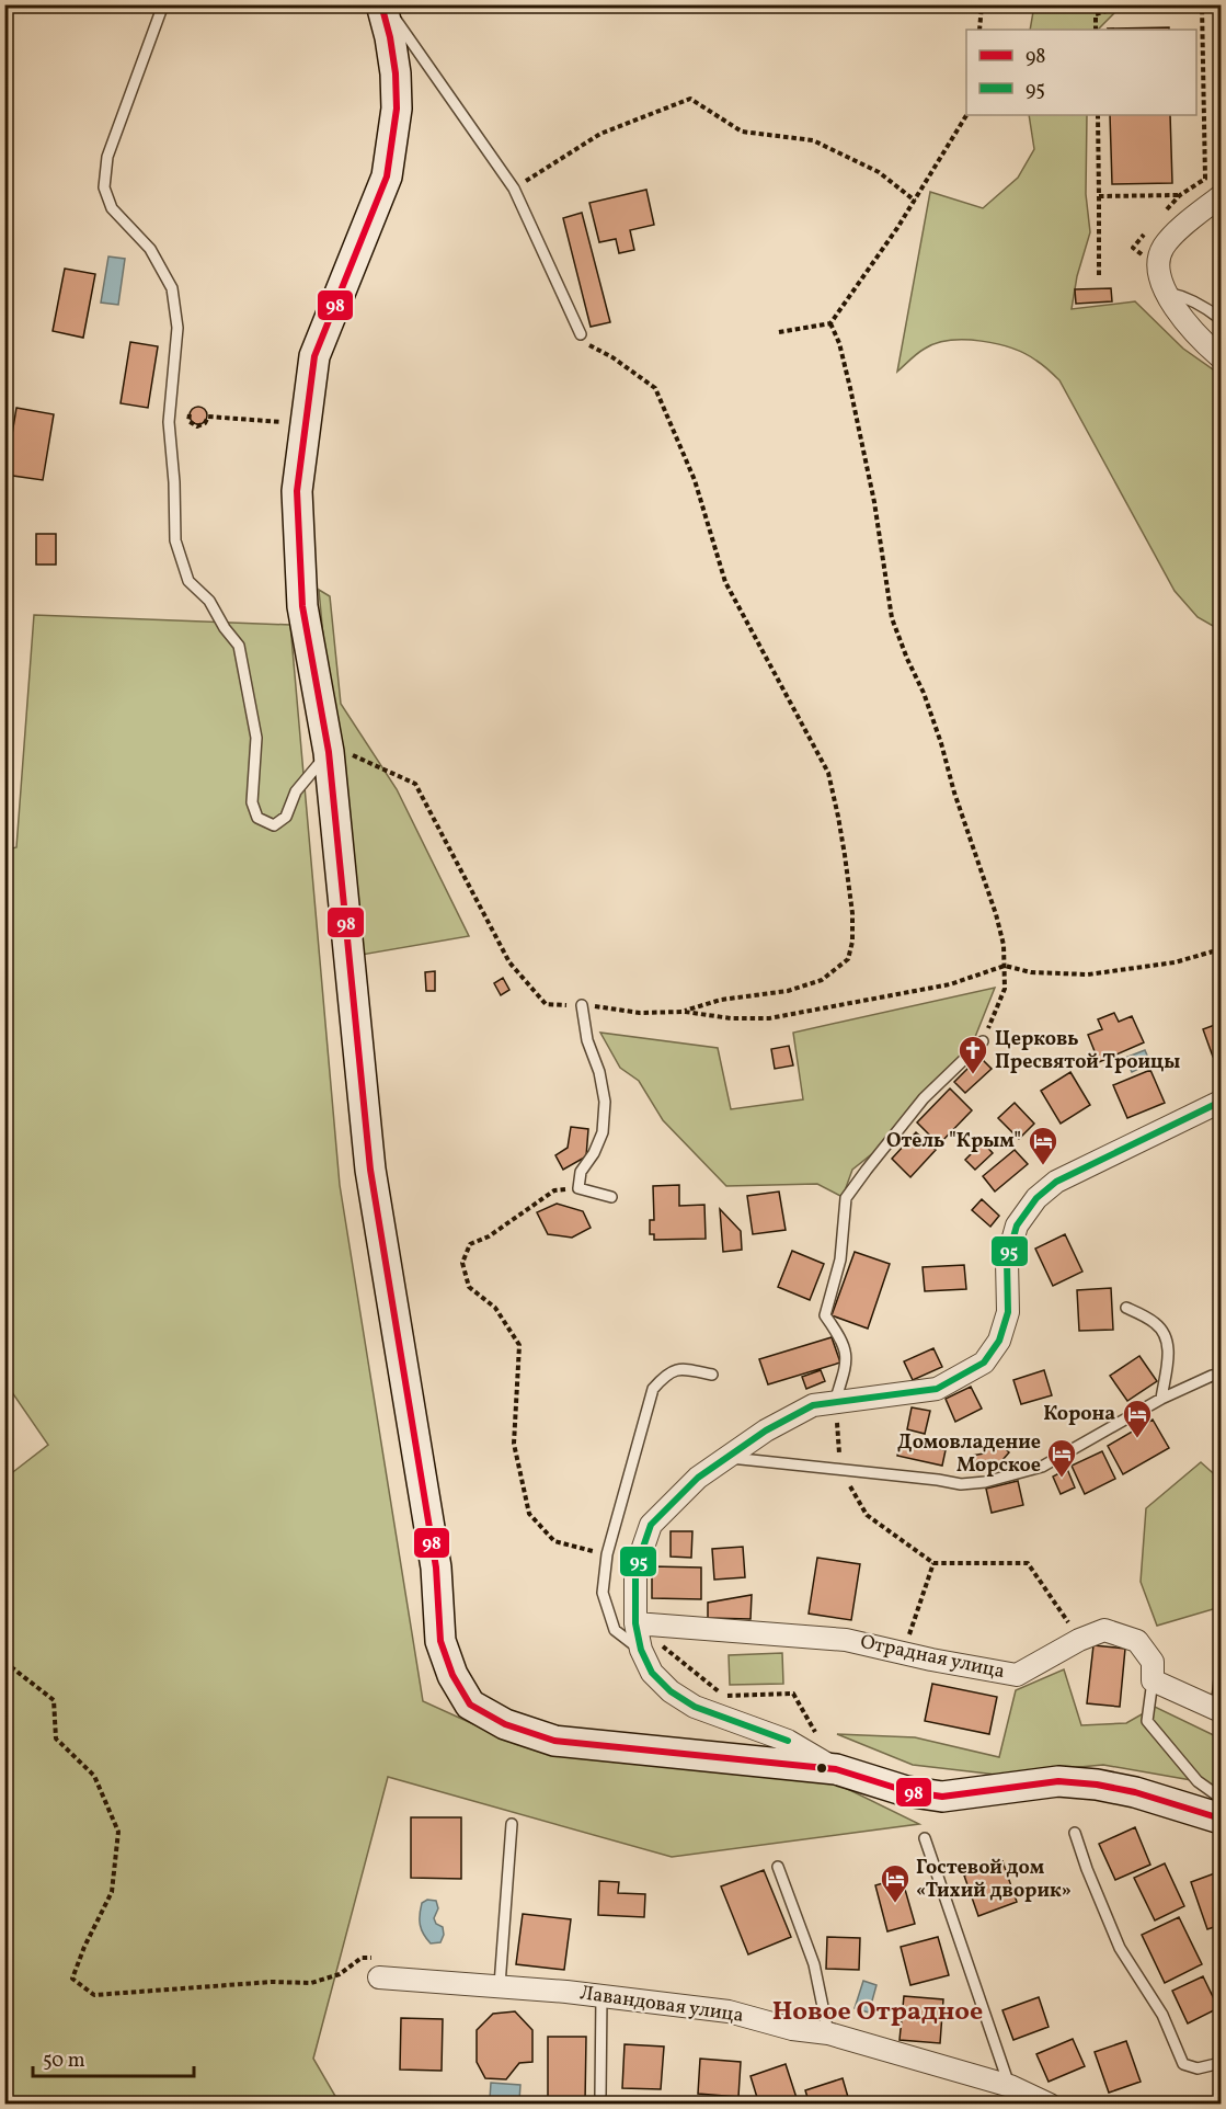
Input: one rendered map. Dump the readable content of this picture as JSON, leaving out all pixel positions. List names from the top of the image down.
{
  "streets": {
    "street": ["Отрадная улица", "Лавандовая улица"]
  },
  "districts": ["Новое Отрадное"],
  "places": {
    "church": ["Церковь Пресвятой Троицы"],
    "hotel": [
      "Отель \"Крым\"",
      "Корона",
      "Домовладение Морское",
      "Гостевой дом «Тихий дворик»"
    ]
  },
  "lines": ["transit line 98", "transit line 95"],
  "legend": ["98", "95"],
  "scale_bar": "50 m"
}
